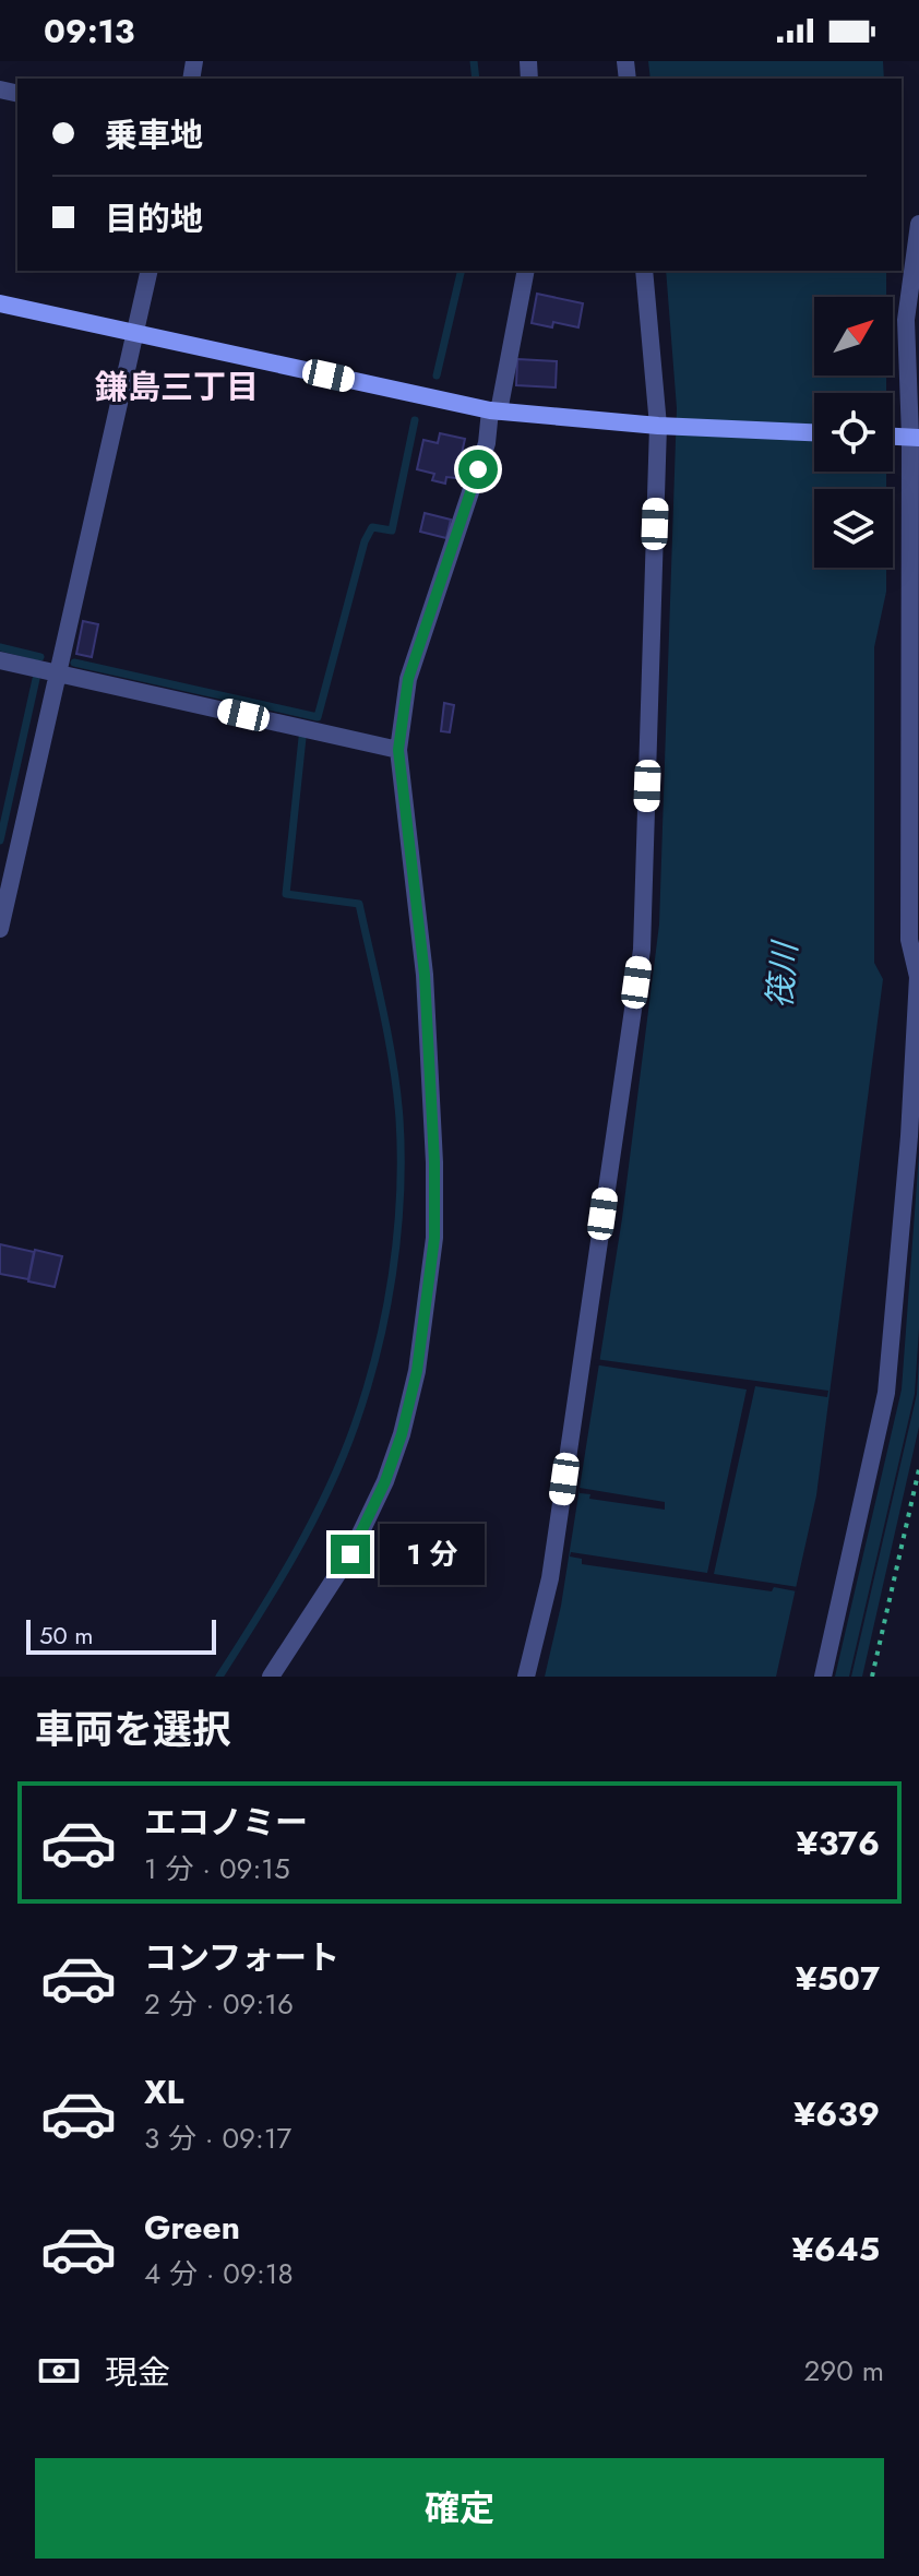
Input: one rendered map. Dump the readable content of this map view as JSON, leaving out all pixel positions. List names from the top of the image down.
{
  "districts": ["鎌島三丁目"],
  "water": ["筏川"],
  "scale_bar": "50 m",
  "north": "top right",
  "page": {
    "status": "09:13",
    "banner": ["乗車地", "目的地"],
    "bubble": "1 分",
    "scale": "50 m",
    "heading": "車両を選択",
    "list": [
      {
        "name": "エコノミー",
        "note": "1 分 · 09:15",
        "value": "¥376"
      },
      {
        "name": "コンフォート",
        "note": "2 分 · 09:16",
        "value": "¥507"
      },
      {
        "name": "XL",
        "note": "3 分 · 09:17",
        "value": "¥639"
      },
      {
        "name": "Green",
        "note": "4 分 · 09:18",
        "value": "¥645"
      }
    ],
    "pay": ["現金", "290 m"],
    "buttons": "確定"
  }
}
